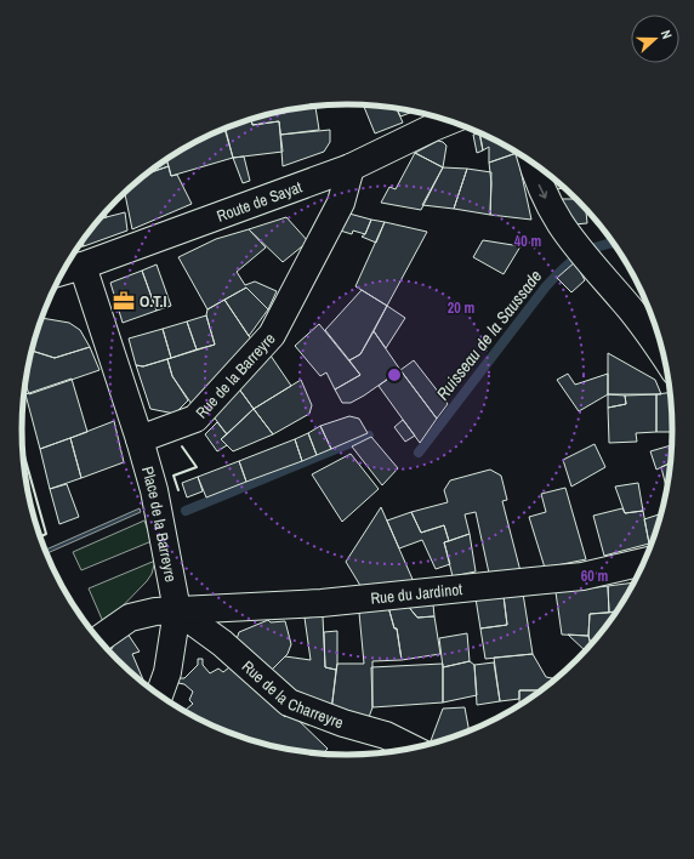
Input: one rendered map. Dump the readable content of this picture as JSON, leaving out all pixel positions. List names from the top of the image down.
{
  "streets": {
    "street": [
      "Route de Sayat",
      "Rue de la Barreyre",
      "Place de la Barreyre",
      "Rue du Jardinot",
      "Rue de la Charreyre"
    ]
  },
  "crossings": [
    ["Route de Sayat", "Rue de la Barreyre"],
    ["Rue de la Barreyre", "Place de la Barreyre"],
    ["Place de la Barreyre", "Rue du Jardinot"],
    ["Place de la Barreyre", "Rue de la Charreyre"],
    ["Rue du Jardinot", "Rue de la Charreyre"]
  ],
  "water": ["Ruisseau de la Saussade"],
  "places": {
    "office": ["O.T.I"]
  },
  "north": "right",
  "rings": ["40 m", "20 m", "60 m"]
}
